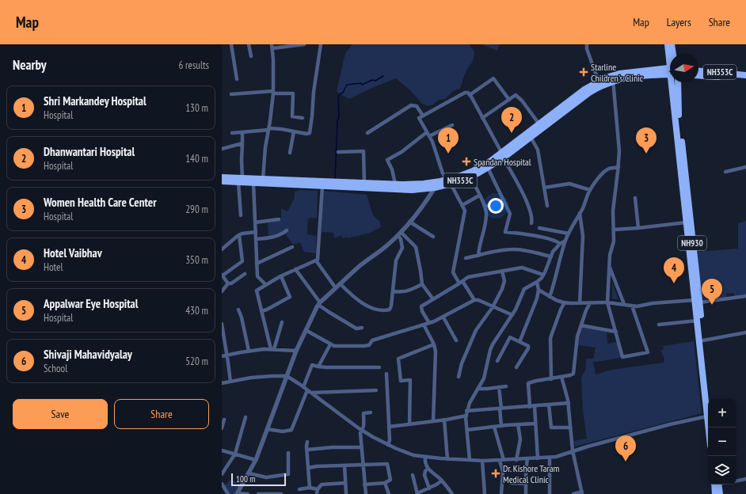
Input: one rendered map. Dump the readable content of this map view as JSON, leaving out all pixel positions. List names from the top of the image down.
{
  "streets": {
    "highway": ["NH353C", "NH930"]
  },
  "places": {
    "health": ["Starline Children's Clinic", "Spandan Hospital", "Dr. Kishore Taram Medical Clinic"]
  },
  "scale_bar": "100 m",
  "north": "right",
  "page": {
    "header": "Map",
    "nav": ["Map", "Layers", "Share"],
    "heading": ["Nearby", "6 results"],
    "list": [
      {
        "mark": "1",
        "name": "Shri Markandey Hospital",
        "note": "Hospital",
        "value": "130 m"
      },
      {
        "mark": "2",
        "name": "Dhanwantari Hospital",
        "note": "Hospital",
        "value": "140 m"
      },
      {
        "mark": "3",
        "name": "Women Health Care Center",
        "note": "Hospital",
        "value": "290 m"
      },
      {
        "mark": "4",
        "name": "Hotel Vaibhav",
        "note": "Hotel",
        "value": "350 m"
      },
      {
        "mark": "5",
        "name": "Appalwar Eye Hospital",
        "note": "Hospital",
        "value": "430 m"
      },
      {
        "mark": "6",
        "name": "Shivaji Mahavidyalay",
        "note": "School",
        "value": "520 m"
      }
    ],
    "pins": [
      "2",
      "1",
      "3",
      "4",
      "5",
      "6"
    ],
    "buttons": ["Save", "Share"],
    "map_buttons": ["+", "−"],
    "scale": "100 m"
  }
}
